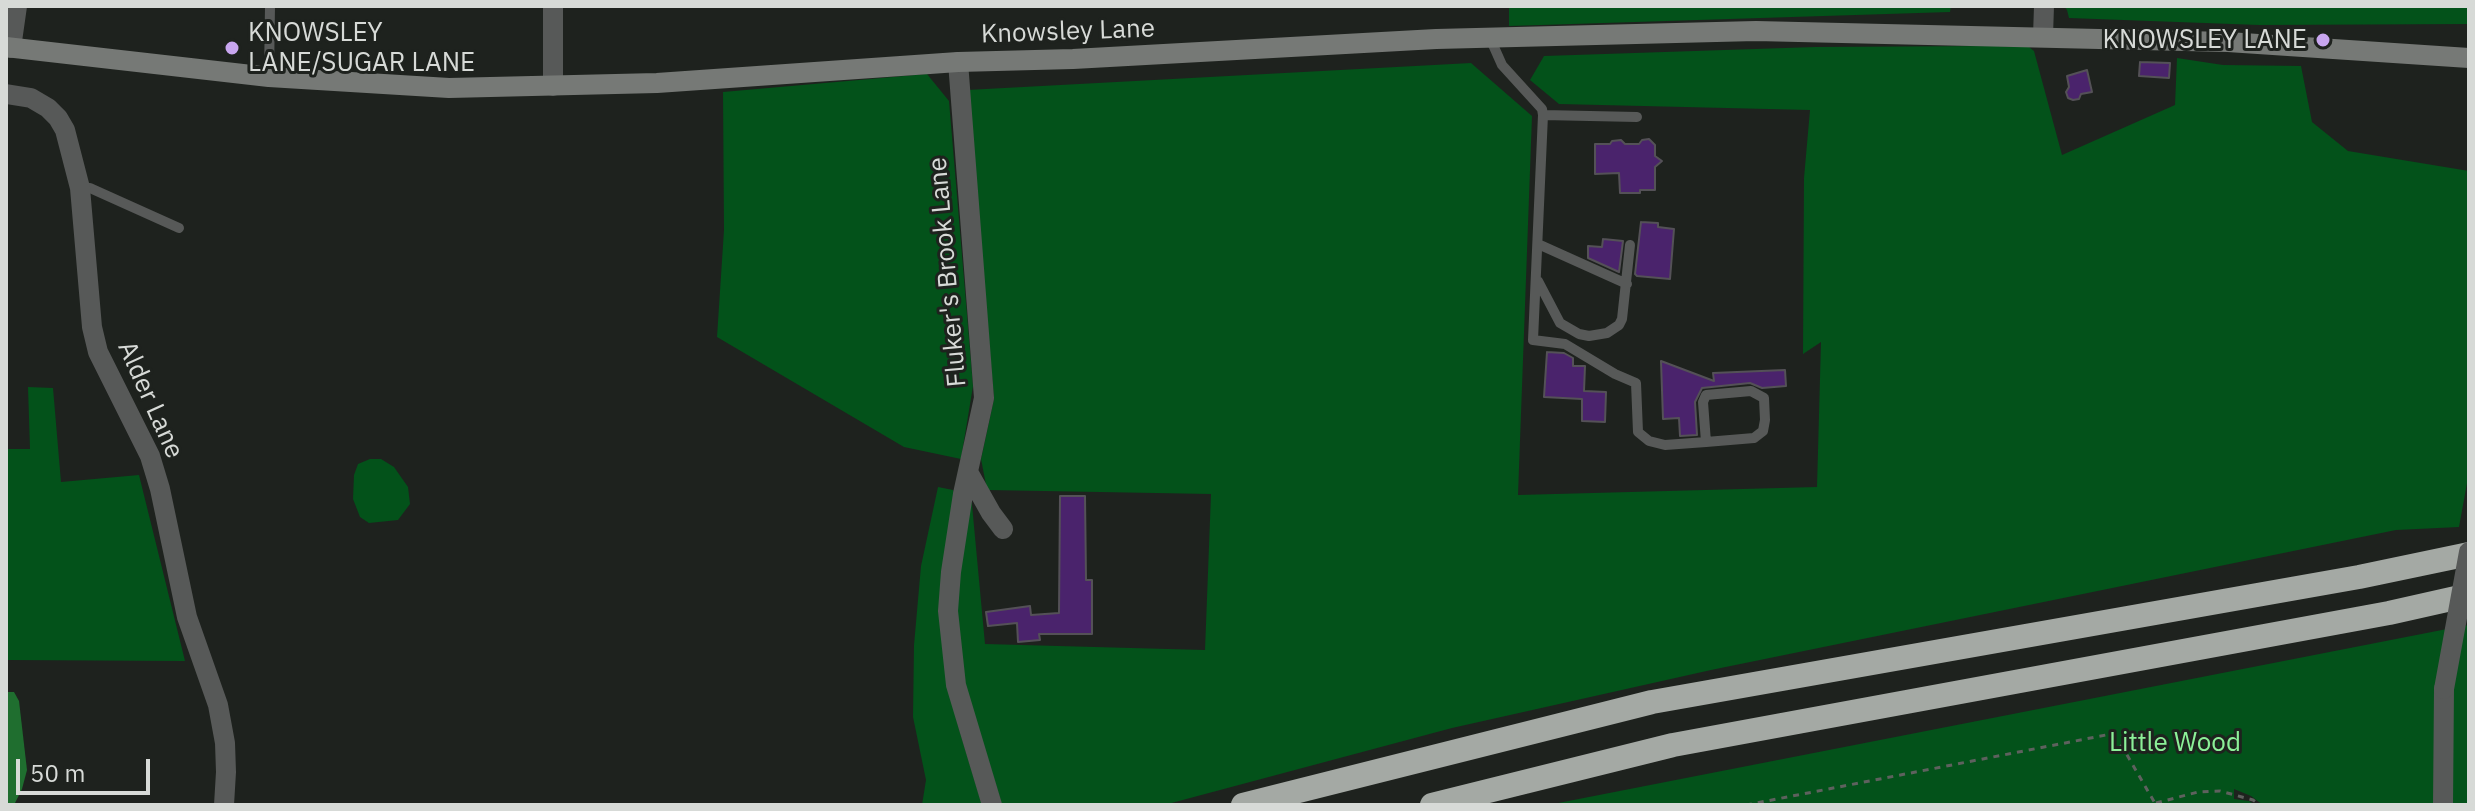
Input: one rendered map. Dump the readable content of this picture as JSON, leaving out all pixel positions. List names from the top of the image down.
{
  "streets": {
    "main road": ["Knowsley Lane"],
    "street": ["Fluker's Brook Lane", "Alder Lane"]
  },
  "crossings": [
    ["Knowsley Lane", "Fluker's Brook Lane"]
  ],
  "parks": ["Little Wood"],
  "places": ["KNOWSLEY LANE", "KNOWSLEY LANE/SUGAR LANE"],
  "scale_bar": "50 m"
}
